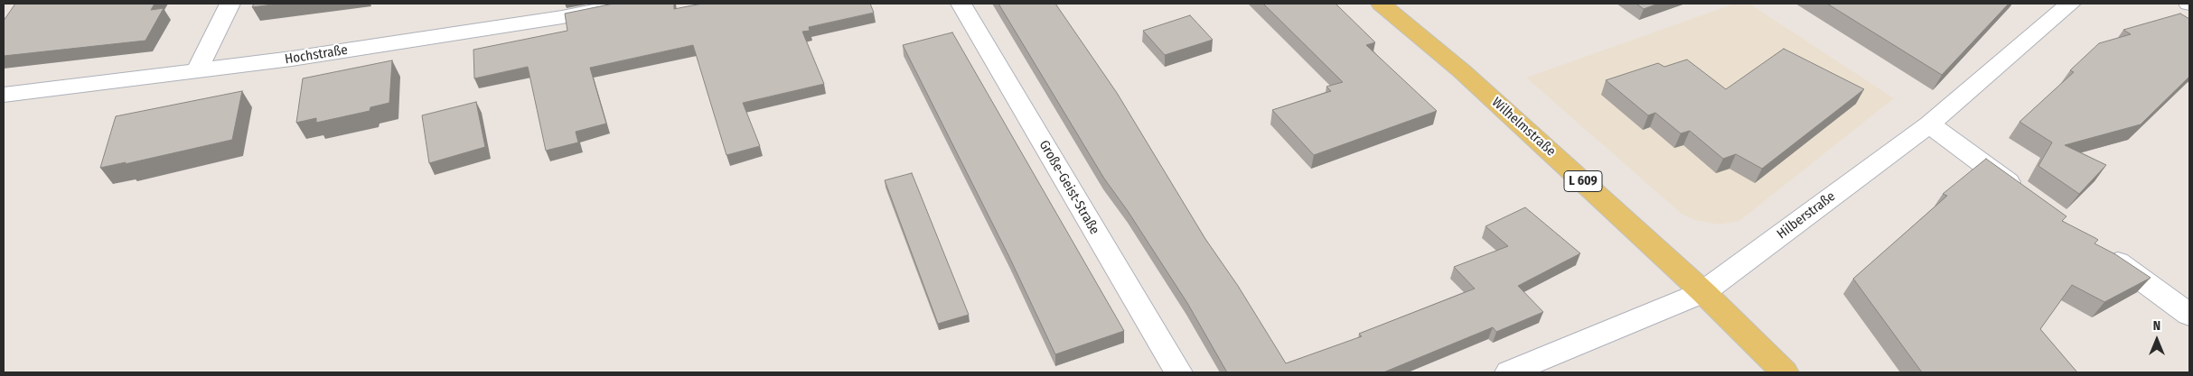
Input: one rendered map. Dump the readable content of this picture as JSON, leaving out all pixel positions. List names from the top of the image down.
{
  "streets": {
    "main road": ["Wilhelmstraße", "L 609"],
    "street": ["Hochstraße", "Große-Geist-Straße", "Hilberstraße"]
  },
  "crossings": [
    ["Wilhelmstraße", "L 609"],
    ["Wilhelmstraße", "Hilberstraße"],
    ["L 609", "Hilberstraße"]
  ],
  "north": "top"
}
